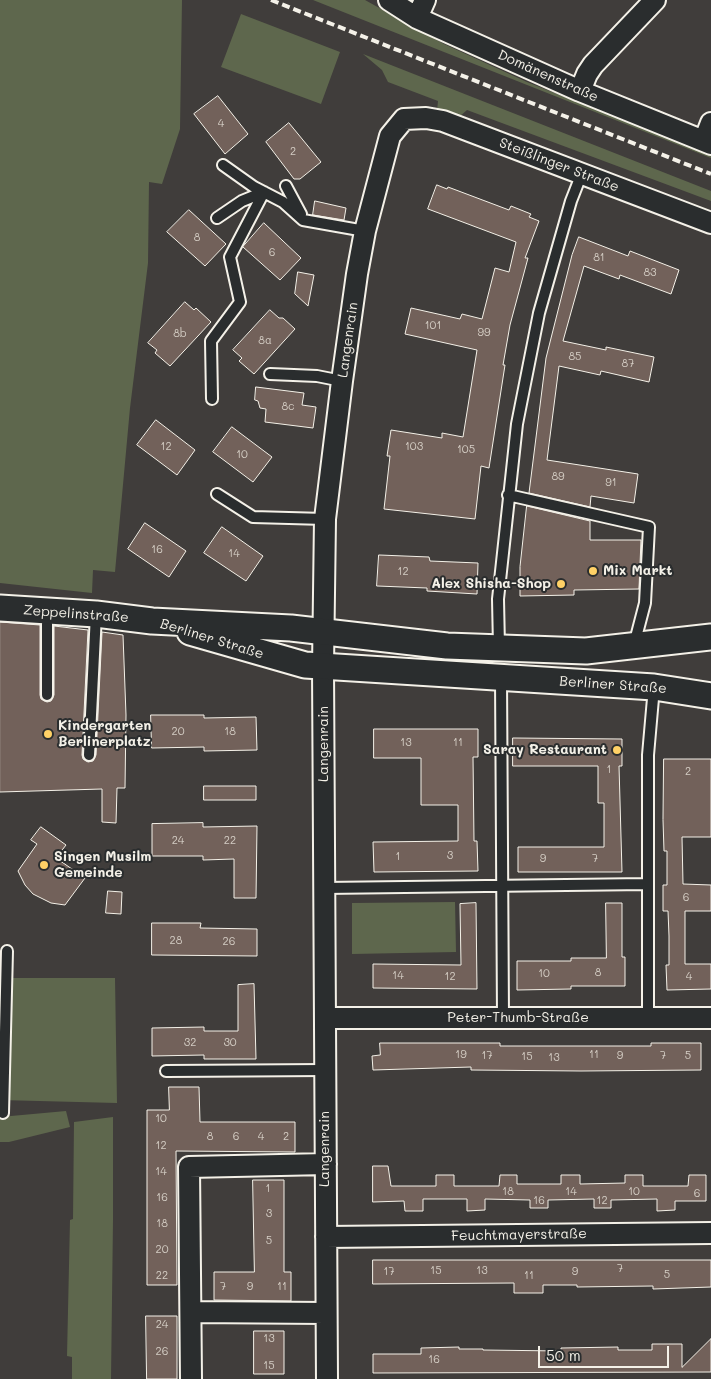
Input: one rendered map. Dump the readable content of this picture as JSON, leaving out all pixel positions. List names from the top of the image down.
{
  "streets": {
    "street": [
      "Domänenstraße",
      "Steißlinger Straße",
      "Langenrain",
      "Zeppelinstraße",
      "Berliner Straße",
      "Peter-Thumb-Straße",
      "Feuchtmayerstraße"
    ]
  },
  "crossings": [
    ["Steißlinger Straße", "Langenrain"],
    ["Langenrain", "Berliner Straße"],
    ["Langenrain", "Peter-Thumb-Straße"],
    ["Langenrain", "Feuchtmayerstraße"],
    ["Zeppelinstraße", "Berliner Straße"]
  ],
  "places": [
    "Mix Markt",
    "Alex Shisha-Shop",
    "Kindergarten Berlinerplatz",
    "Saray Restaurant",
    "Singen Musilm Gemeinde"
  ],
  "house_numbers": [
    "4",
    "2",
    "8",
    "6",
    "81",
    "83",
    "101",
    "99",
    "8b",
    "8a",
    "85",
    "87",
    "8c",
    "12",
    "103",
    "105",
    "10",
    "89",
    "91",
    "16",
    "14",
    "12",
    "20",
    "18",
    "13",
    "11",
    "1",
    "2",
    "24",
    "22",
    "3",
    "1",
    "9",
    "7",
    "6",
    "28",
    "26",
    "8",
    "10",
    "14",
    "12",
    "4",
    "32",
    "30",
    "19",
    "11",
    "17",
    "9",
    "7",
    "5",
    "15",
    "13",
    "10",
    "8",
    "6",
    "4",
    "2",
    "12",
    "14",
    "1",
    "18",
    "14",
    "10",
    "6",
    "16",
    "16",
    "12",
    "3",
    "18",
    "5",
    "20",
    "7",
    "15",
    "13",
    "17",
    "9",
    "5",
    "22",
    "11",
    "7",
    "9",
    "11",
    "24",
    "13",
    "26",
    "16",
    "15"
  ],
  "scale_bar": "50 m"
}
